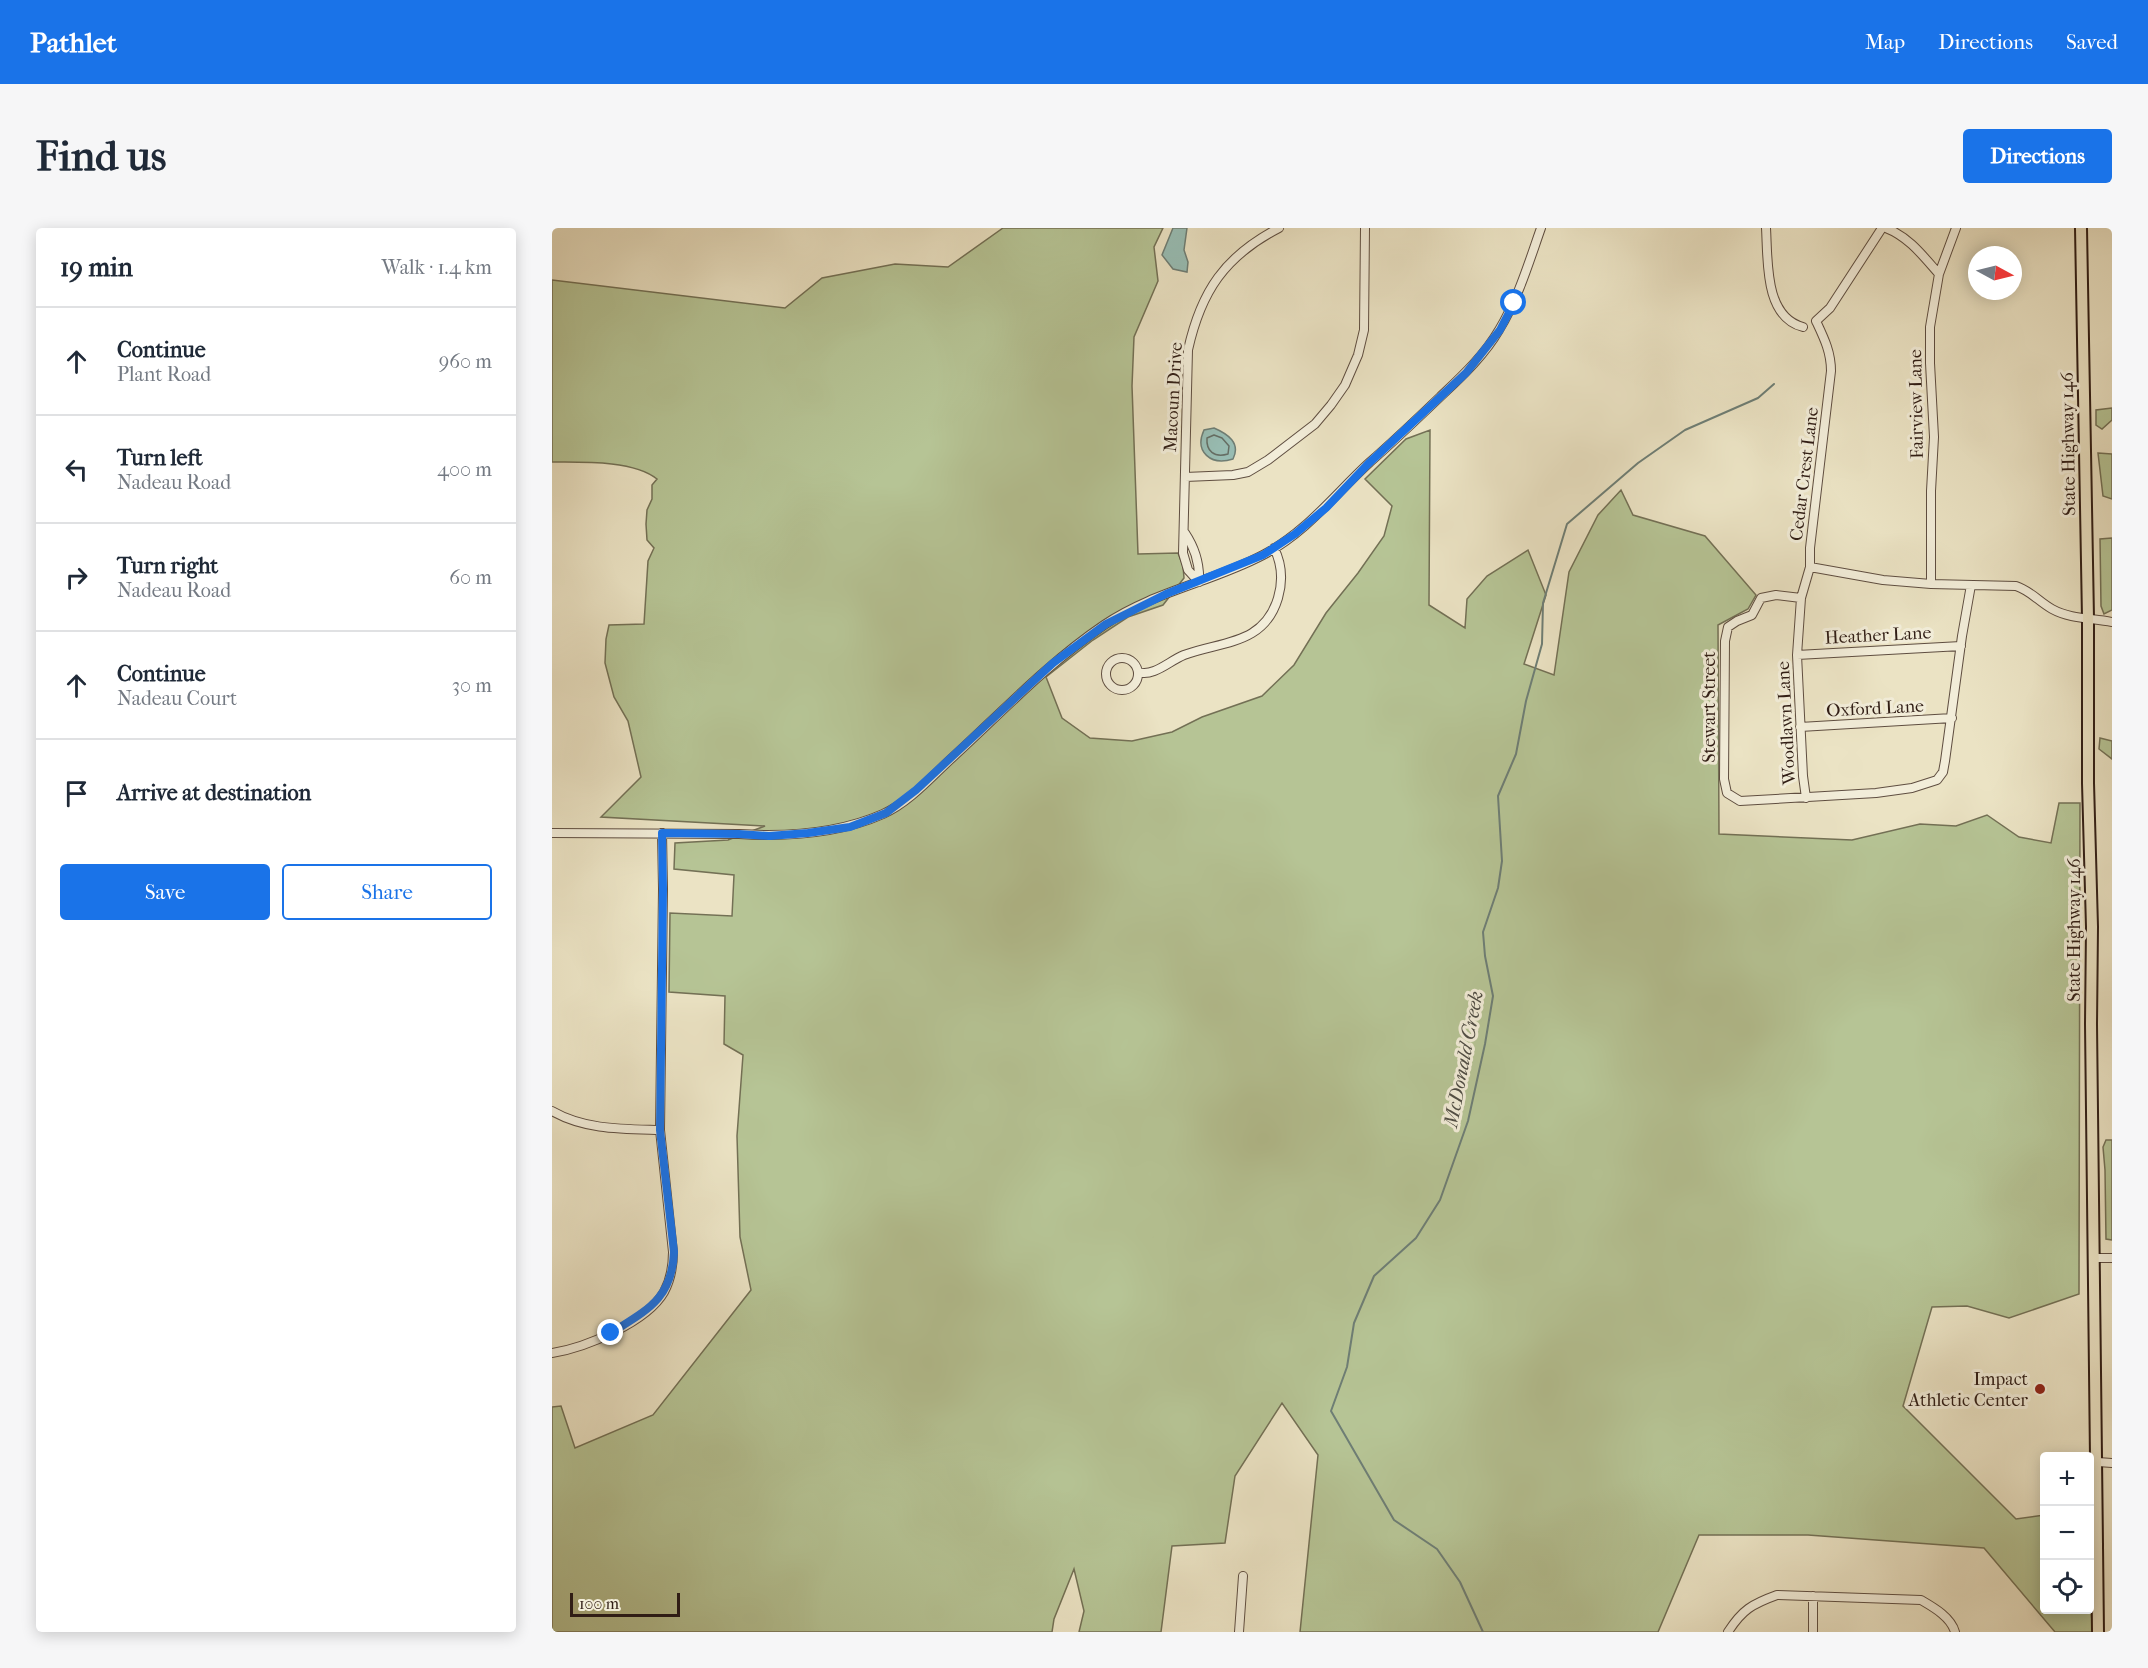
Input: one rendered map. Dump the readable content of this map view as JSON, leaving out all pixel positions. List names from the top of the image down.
{
  "streets": {
    "main road": ["State Highway 146"],
    "street": [
      "Macoun Drive",
      "Fairview Lane",
      "Cedar Crest Lane",
      "Heather Lane",
      "Stewart Street",
      "Oxford Lane",
      "Woodlawn Lane"
    ]
  },
  "crossings": [
    ["Fairview Lane", "Cedar Crest Lane"],
    ["State Highway 146", "Cedar Crest Lane"],
    ["Cedar Crest Lane", "Woodlawn Lane"],
    ["Heather Lane", "Woodlawn Lane"],
    ["Stewart Street", "Woodlawn Lane"],
    ["Oxford Lane", "Woodlawn Lane"]
  ],
  "water": ["McDonald Creek"],
  "places": ["Impact Athletic Center"],
  "scale_bar": "100 m",
  "north": "right",
  "page": {
    "header": "Pathlet",
    "nav": ["Map", "Directions", "Saved"],
    "buttons": [
      "Directions",
      ["Save", "Share"]
    ],
    "title": "Find us",
    "heading": ["19 min", "Walk · 1.4 km"],
    "list": [
      ["Continue", "Plant Road", "960 m"],
      ["Turn left", "Nadeau Road", "400 m"],
      ["Turn right", "Nadeau Road", "60 m"],
      ["Continue", "Nadeau Court", "30 m"],
      "Arrive at destination"
    ],
    "map_buttons": ["+", "−"],
    "scale": "100 m"
  }
}
